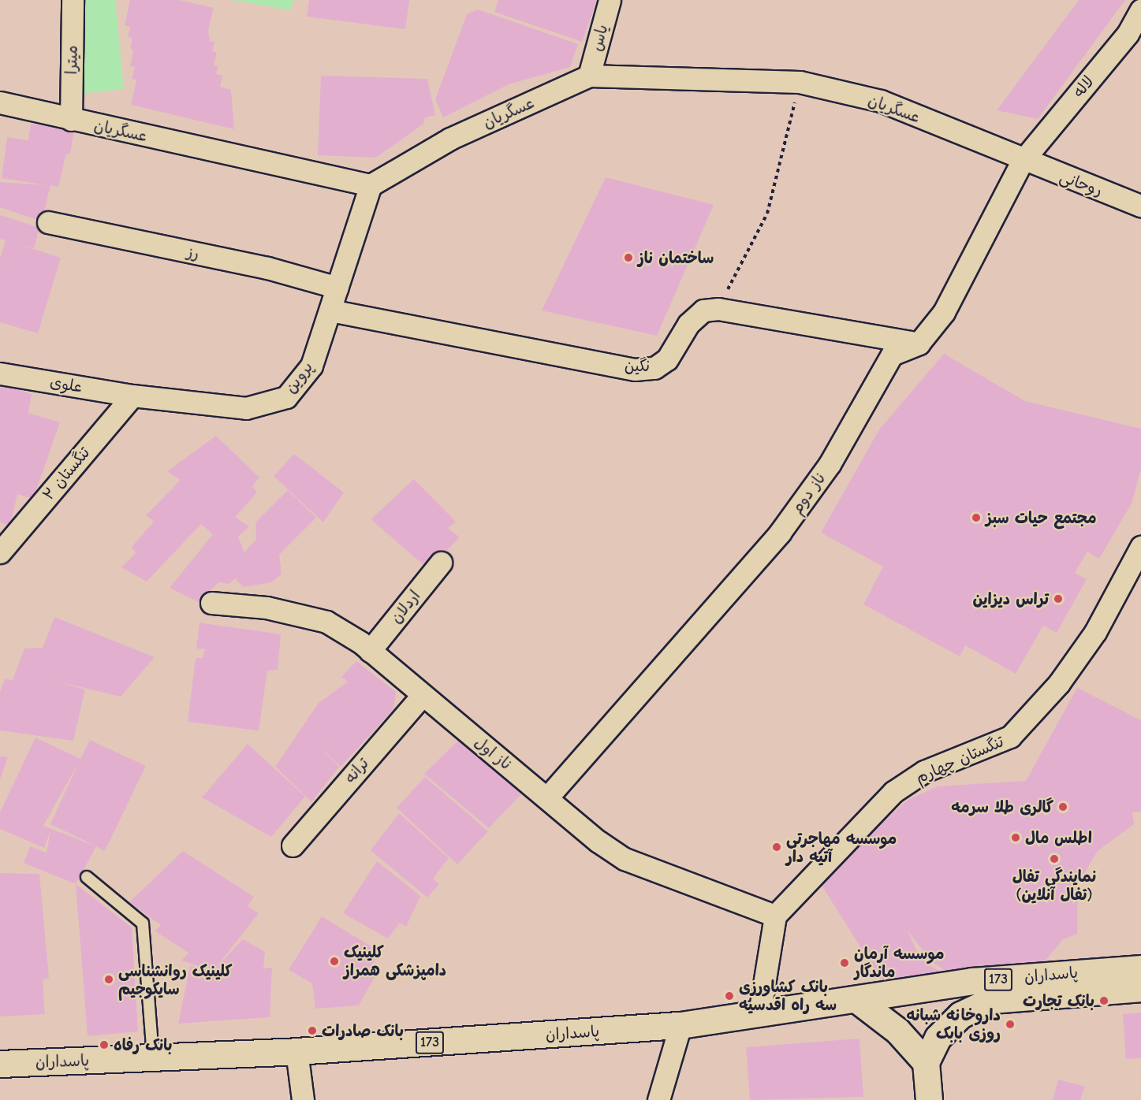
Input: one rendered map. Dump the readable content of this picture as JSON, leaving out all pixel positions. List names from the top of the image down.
{
  "streets": {
    "main road": ["پاسداران", "173"],
    "street": [
      "یاس",
      "میترا",
      "لاله",
      "عسگریان",
      "روحانی",
      "رز",
      "نگین",
      "پروین",
      "علوی",
      "تنگستان ۲",
      "ناز دوم",
      "اردلان",
      "ناز اول",
      "تنگستان چهارم",
      "ترانه"
    ]
  },
  "crossings": [
    ["یاس", "عسگریان"],
    ["میترا", "عسگریان"],
    ["لاله", "عسگریان"],
    ["لاله", "روحانی"],
    ["لاله", "ناز دوم"],
    ["عسگریان", "روحانی"],
    ["عسگریان", "پروین"],
    ["عسگریان", "ناز دوم"],
    ["روحانی", "ناز دوم"],
    ["رز", "پروین"],
    ["نگین", "پروین"],
    ["نگین", "ناز دوم"],
    ["پروین", "علوی"],
    ["پروین", "تنگستان ۲"],
    ["علوی", "تنگستان ۲"],
    ["ناز دوم", "ناز اول"],
    ["اردلان", "ناز اول"],
    ["ناز اول", "تنگستان چهارم"],
    ["ناز اول", "ترانه"]
  ],
  "places": [
    "ساختمان ناز",
    "مجتمع حیات سبز",
    "تراس دیزاین",
    "گالری طلا سرمه",
    "اطلس مال",
    "موسسه مهاجرتی آتیه دار",
    "نمایندگی تفال (تفال آنلاین)",
    "کلینیک دامپزشکی همراز",
    "موسسه آرمان ماندگار",
    "کلینیک روانشناسی سایکوجیم",
    "بانک کشاورزی سه راه اقدسیه",
    "بانک تجارت",
    "داروخانه شبانه روزی بابک",
    "بانک صادرات",
    "بانک رفاه"
  ]
}
